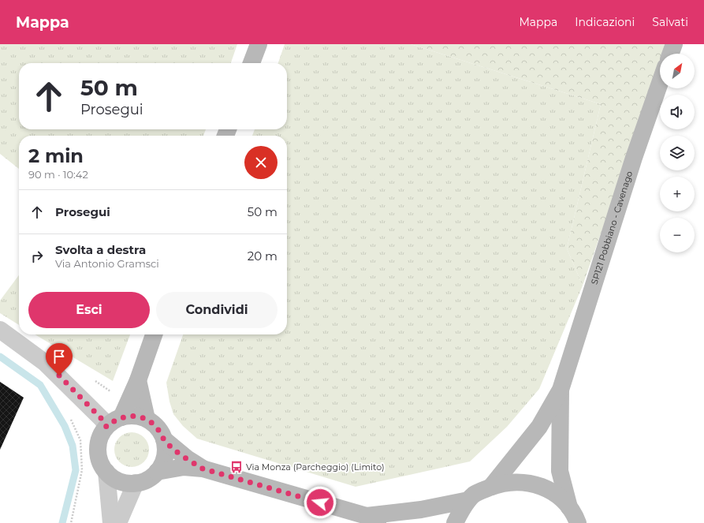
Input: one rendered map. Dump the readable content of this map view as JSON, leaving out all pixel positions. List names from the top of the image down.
{
  "streets": {
    "street": ["SP121 Pobbiano - Cavenago"]
  },
  "places": {
    "bus stop": ["Via Monza (Parcheggio) (Limito)"]
  },
  "north": "top right",
  "page": {
    "header": "Mappa",
    "nav": ["Mappa", "Indicazioni", "Salvati"],
    "map_buttons": ["+", "−"],
    "turn": ["50 m", "Prosegui"],
    "heading": ["2 min", "90 m · 10:42"],
    "list": [
      {
        "name": "Prosegui",
        "value": "50 m"
      },
      {
        "name": "Svolta a destra",
        "note": "Via Antonio Gramsci",
        "value": "20 m"
      }
    ],
    "buttons": ["Esci", "Condividi"]
  }
}
